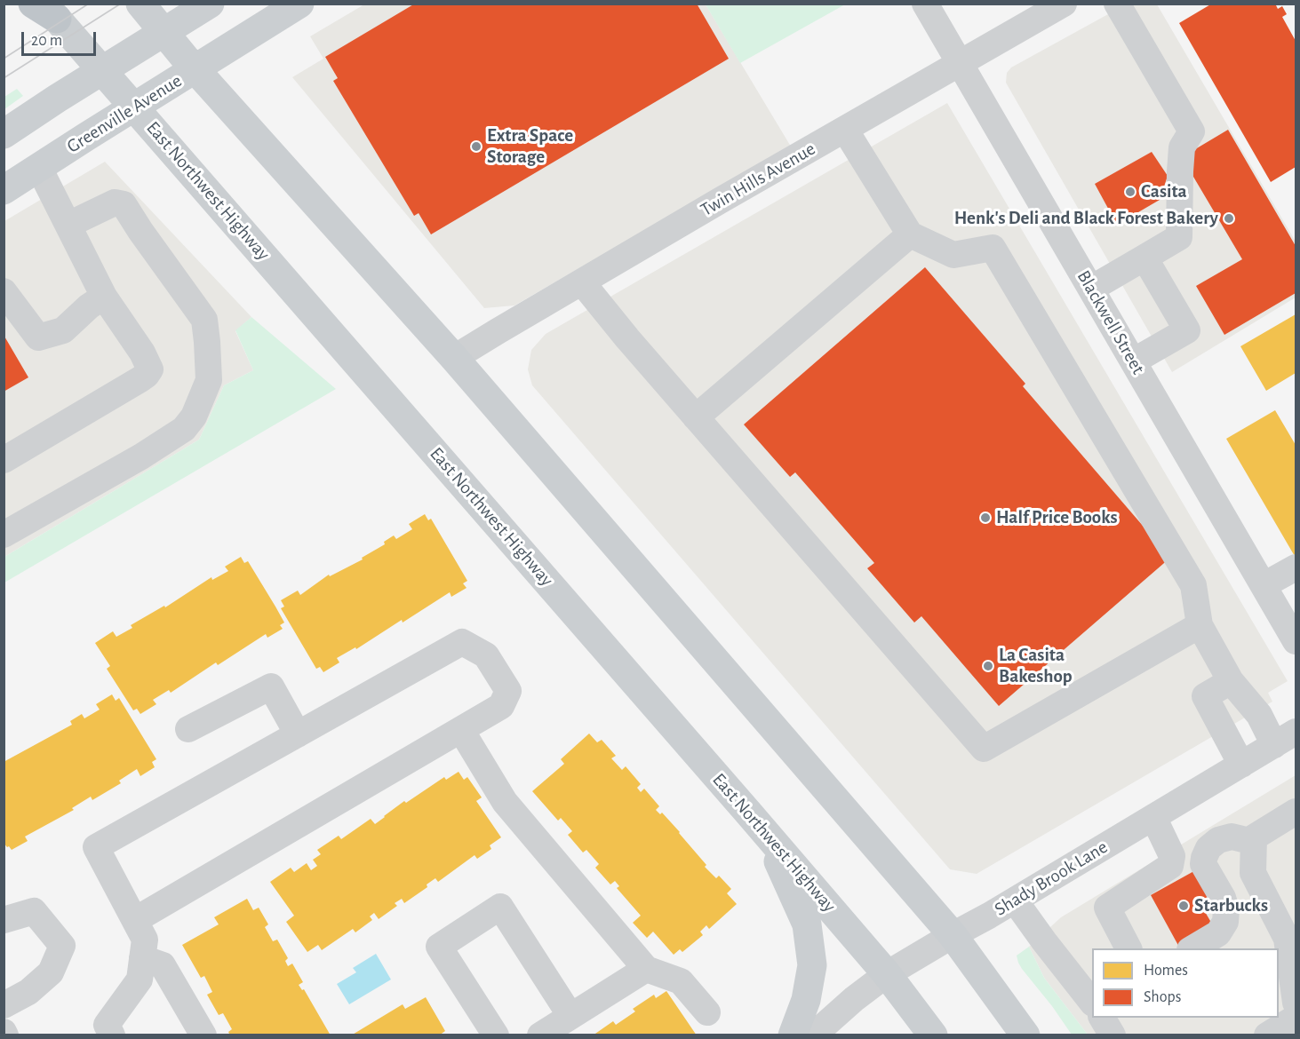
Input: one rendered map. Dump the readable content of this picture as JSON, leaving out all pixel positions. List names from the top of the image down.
{
  "streets": {
    "main road": ["Greenville Avenue", "East Northwest Highway"],
    "street": ["Twin Hills Avenue", "Blackwell Street", "Shady Brook Lane"]
  },
  "crossings": [
    ["Twin Hills Avenue", "Blackwell Street"],
    ["East Northwest Highway", "Shady Brook Lane"]
  ],
  "places": [
    "Extra Space Storage",
    "Casita",
    "Henk's Deli and Black Forest Bakery",
    "Half Price Books",
    "La Casita Bakeshop",
    "Starbucks"
  ],
  "legend": ["Homes", "Shops"],
  "scale_bar": "20 m"
}
